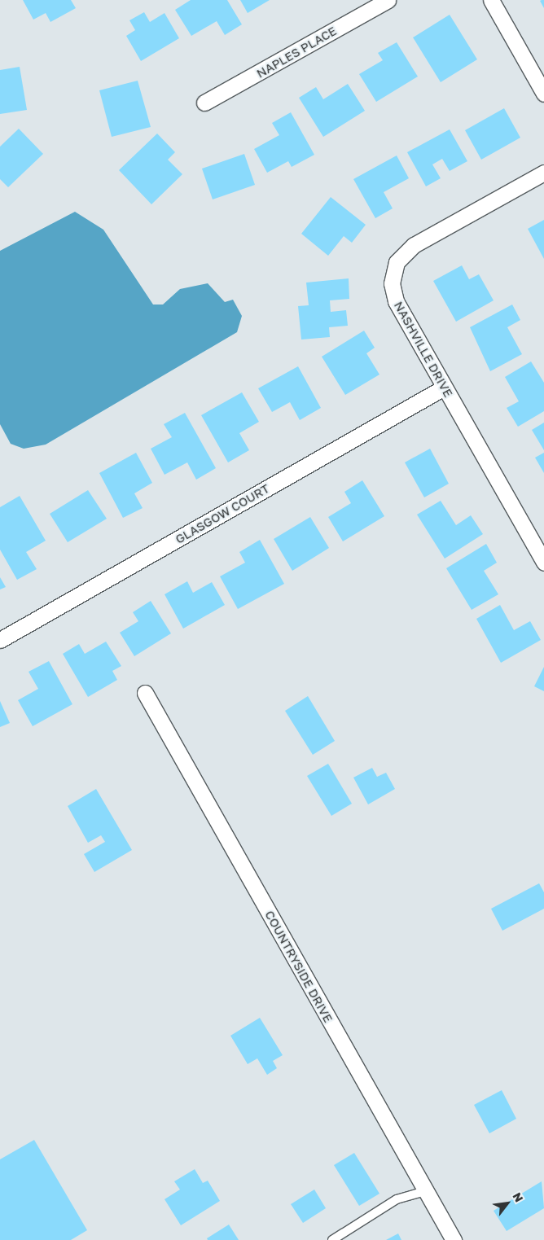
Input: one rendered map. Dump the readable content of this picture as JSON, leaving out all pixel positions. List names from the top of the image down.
{
  "streets": {
    "street": [
      "NAPLES PLACE",
      "NASHVILLE DRIVE",
      "GLASGOW COURT",
      "COUNTRYSIDE DRIVE"
    ]
  },
  "crossings": [
    ["NASHVILLE DRIVE", "GLASGOW COURT"]
  ],
  "north": "top right"
}
